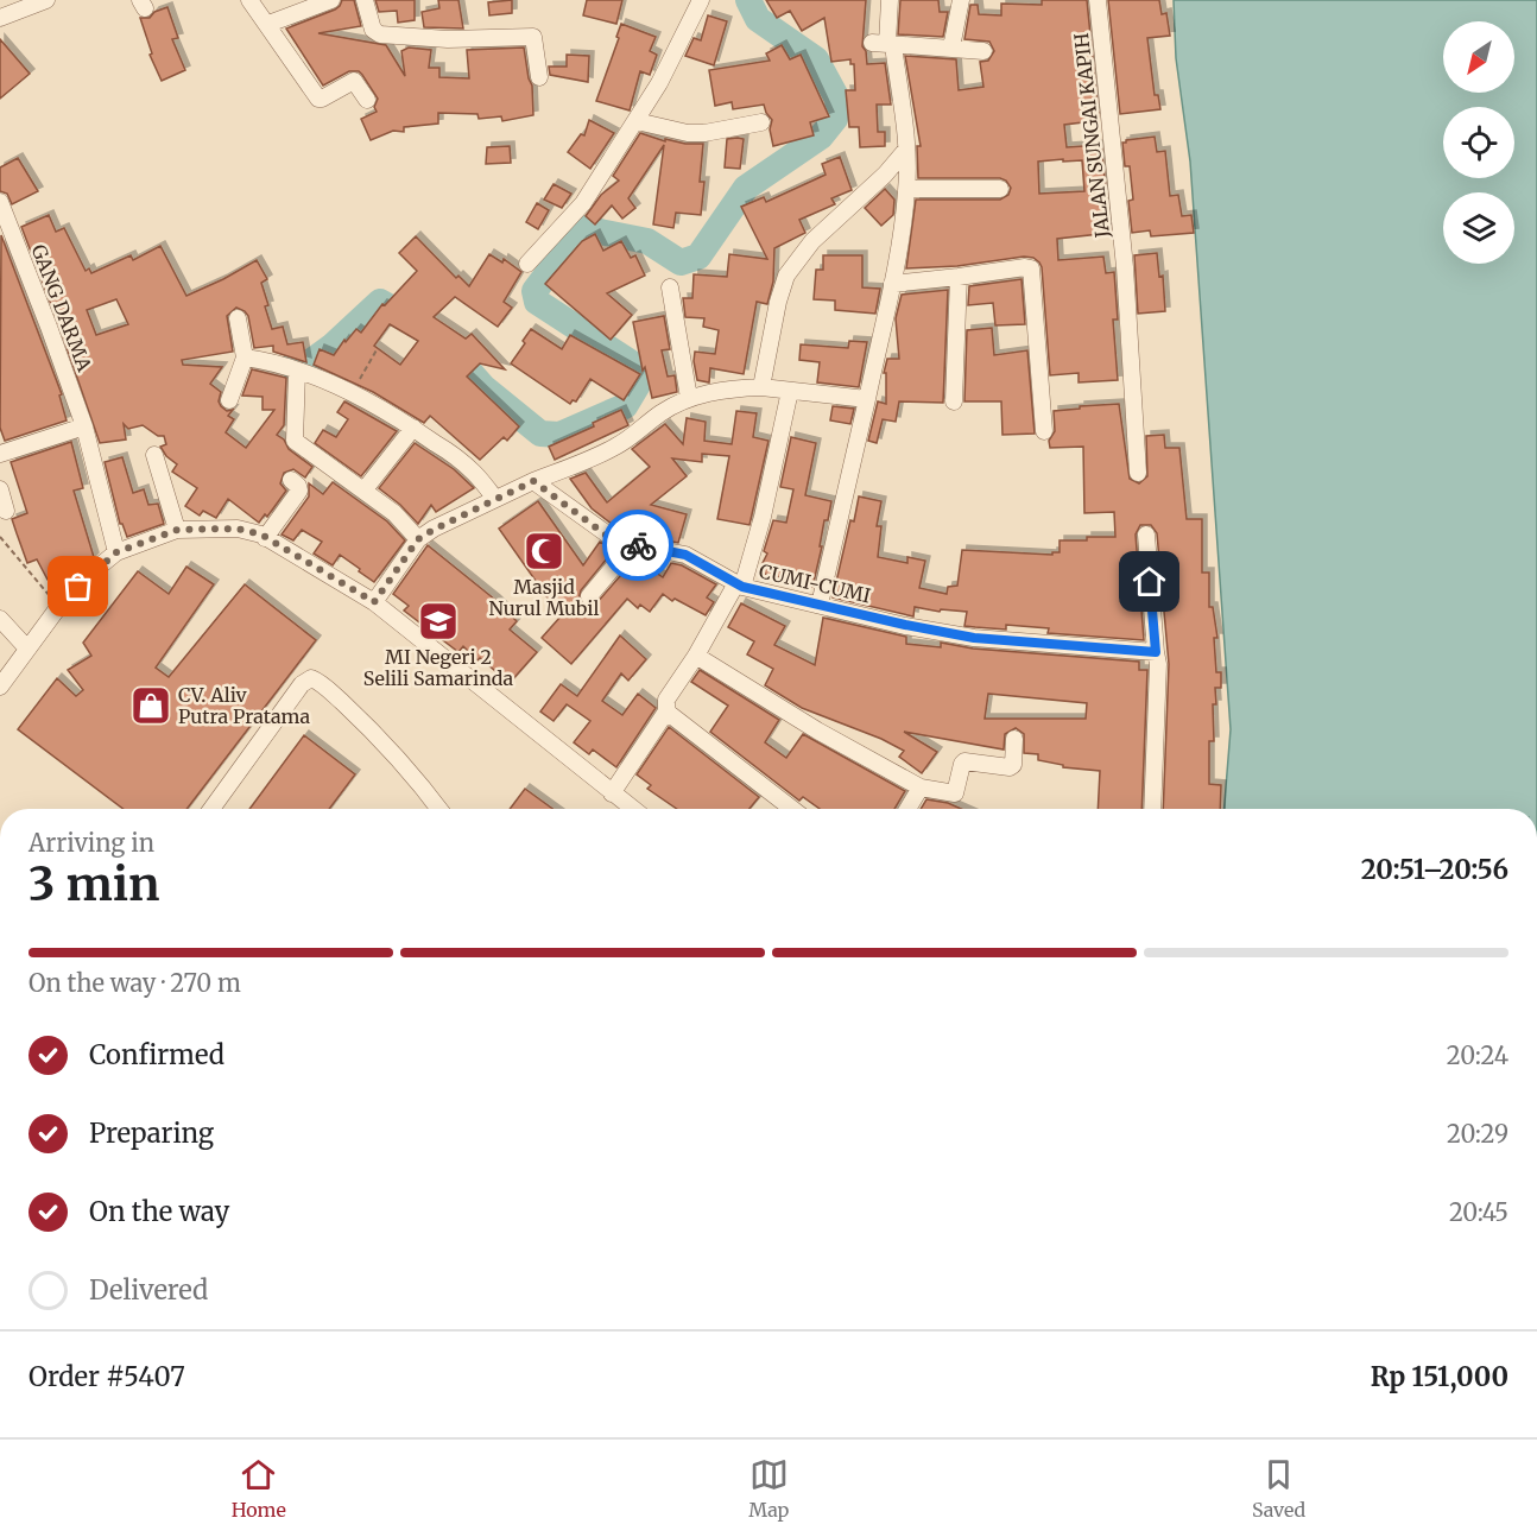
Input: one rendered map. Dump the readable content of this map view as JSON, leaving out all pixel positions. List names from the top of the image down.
{
  "streets": {
    "street": ["JALAN SUNGAI KAPIH", "GANG DARMA", "CUMI-CUMI"]
  },
  "places": {
    "mosque": ["Masjid Nurul Mubil"],
    "school or university": ["MI Negeri 2 Selili Samarinda"],
    "shop": ["CV. Aliv Putra Pratama"]
  },
  "north": "bottom left",
  "page": {
    "heading": ["3 min", "Arriving in", "20:51–20:56"],
    "panel": ["Order #5407", "Rp 151,000"],
    "bar": "On the way · 270 m",
    "list": [
      ["Confirmed", "20:24"],
      ["Preparing", "20:29"],
      ["On the way", "20:45"],
      "Delivered"
    ],
    "tabs": ["Home", "Map", "Saved"]
  }
}
